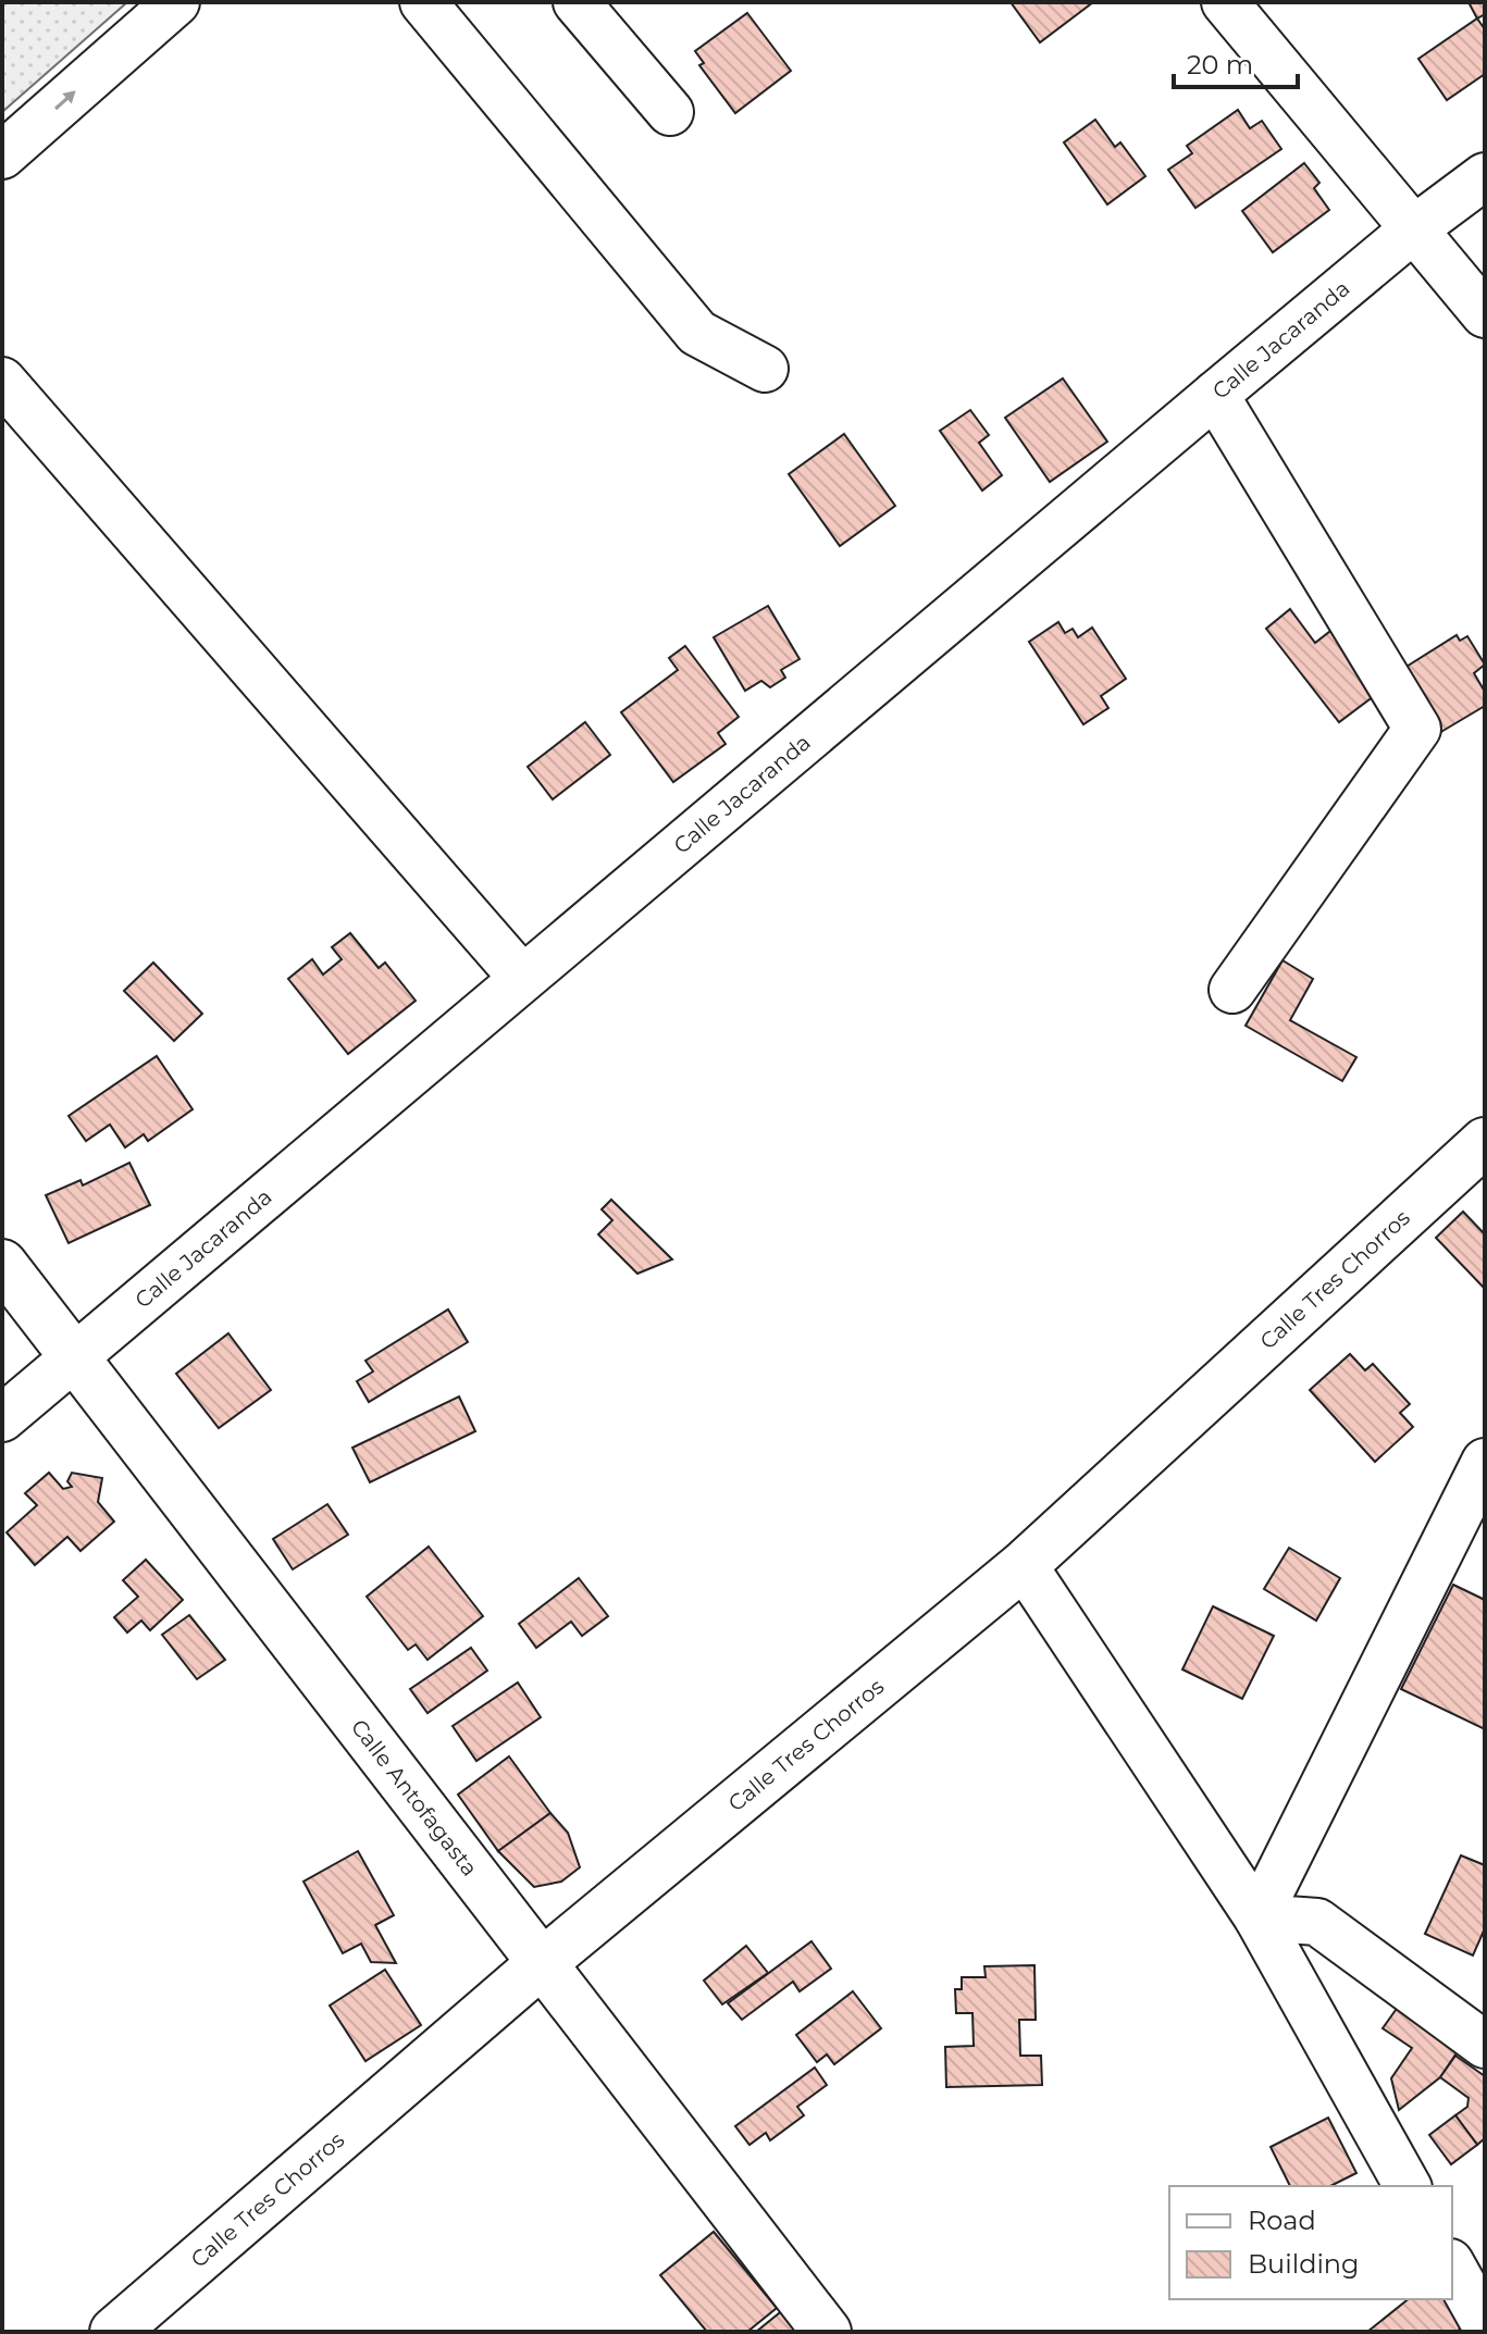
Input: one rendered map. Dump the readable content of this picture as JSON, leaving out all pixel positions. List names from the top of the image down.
{
  "streets": {
    "main road": ["Calle Tres Chorros", "Calle Antofagasta"],
    "street": ["Calle Jacaranda"]
  },
  "crossings": [
    ["Calle Jacaranda", "Calle Antofagasta"],
    ["Calle Tres Chorros", "Calle Antofagasta"]
  ],
  "legend": ["Road", "Building"],
  "scale_bar": "20 m"
}
